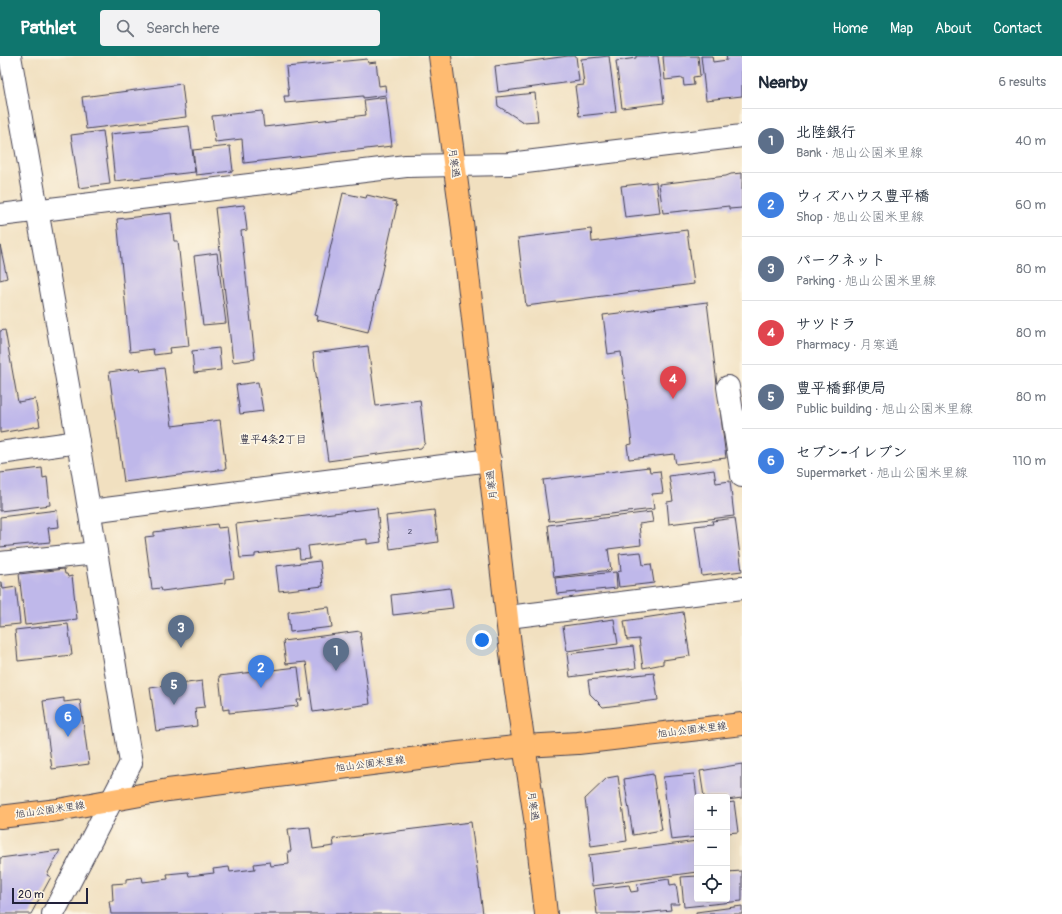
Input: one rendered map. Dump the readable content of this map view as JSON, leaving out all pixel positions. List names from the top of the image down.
{
  "streets": {
    "main road": ["月寒通", "旭山公園米里線"]
  },
  "crossings": [
    ["月寒通", "旭山公園米里線"]
  ],
  "districts": ["豊平4条2丁目"],
  "house_numbers": ["2"],
  "scale_bar": "20 m",
  "page": {
    "header": "Pathlet",
    "search": "Search here",
    "nav": [
      "Home",
      "Map",
      "About",
      "Contact"
    ],
    "heading": ["Nearby", "6 results"],
    "list": [
      {
        "mark": "1",
        "name": "北陸銀行",
        "note": "Bank · 旭山公園米里線",
        "value": "40 m"
      },
      {
        "mark": "2",
        "name": "ウィズハウス豊平橋",
        "note": "Shop · 旭山公園米里線",
        "value": "60 m"
      },
      {
        "mark": "3",
        "name": "パークネット",
        "note": "Parking · 旭山公園米里線",
        "value": "80 m"
      },
      {
        "mark": "4",
        "name": "サツドラ",
        "note": "Pharmacy · 月寒通",
        "value": "80 m"
      },
      {
        "mark": "5",
        "name": "豊平橋郵便局",
        "note": "Public building · 旭山公園米里線",
        "value": "80 m"
      },
      {
        "mark": "6",
        "name": "セブン-イレブン",
        "note": "Supermarket · 旭山公園米里線",
        "value": "110 m"
      }
    ],
    "pins": [
      "4",
      "3",
      "1",
      "2",
      "5",
      "6"
    ],
    "map_buttons": ["+", "−"],
    "scale": "20 m"
  }
}
